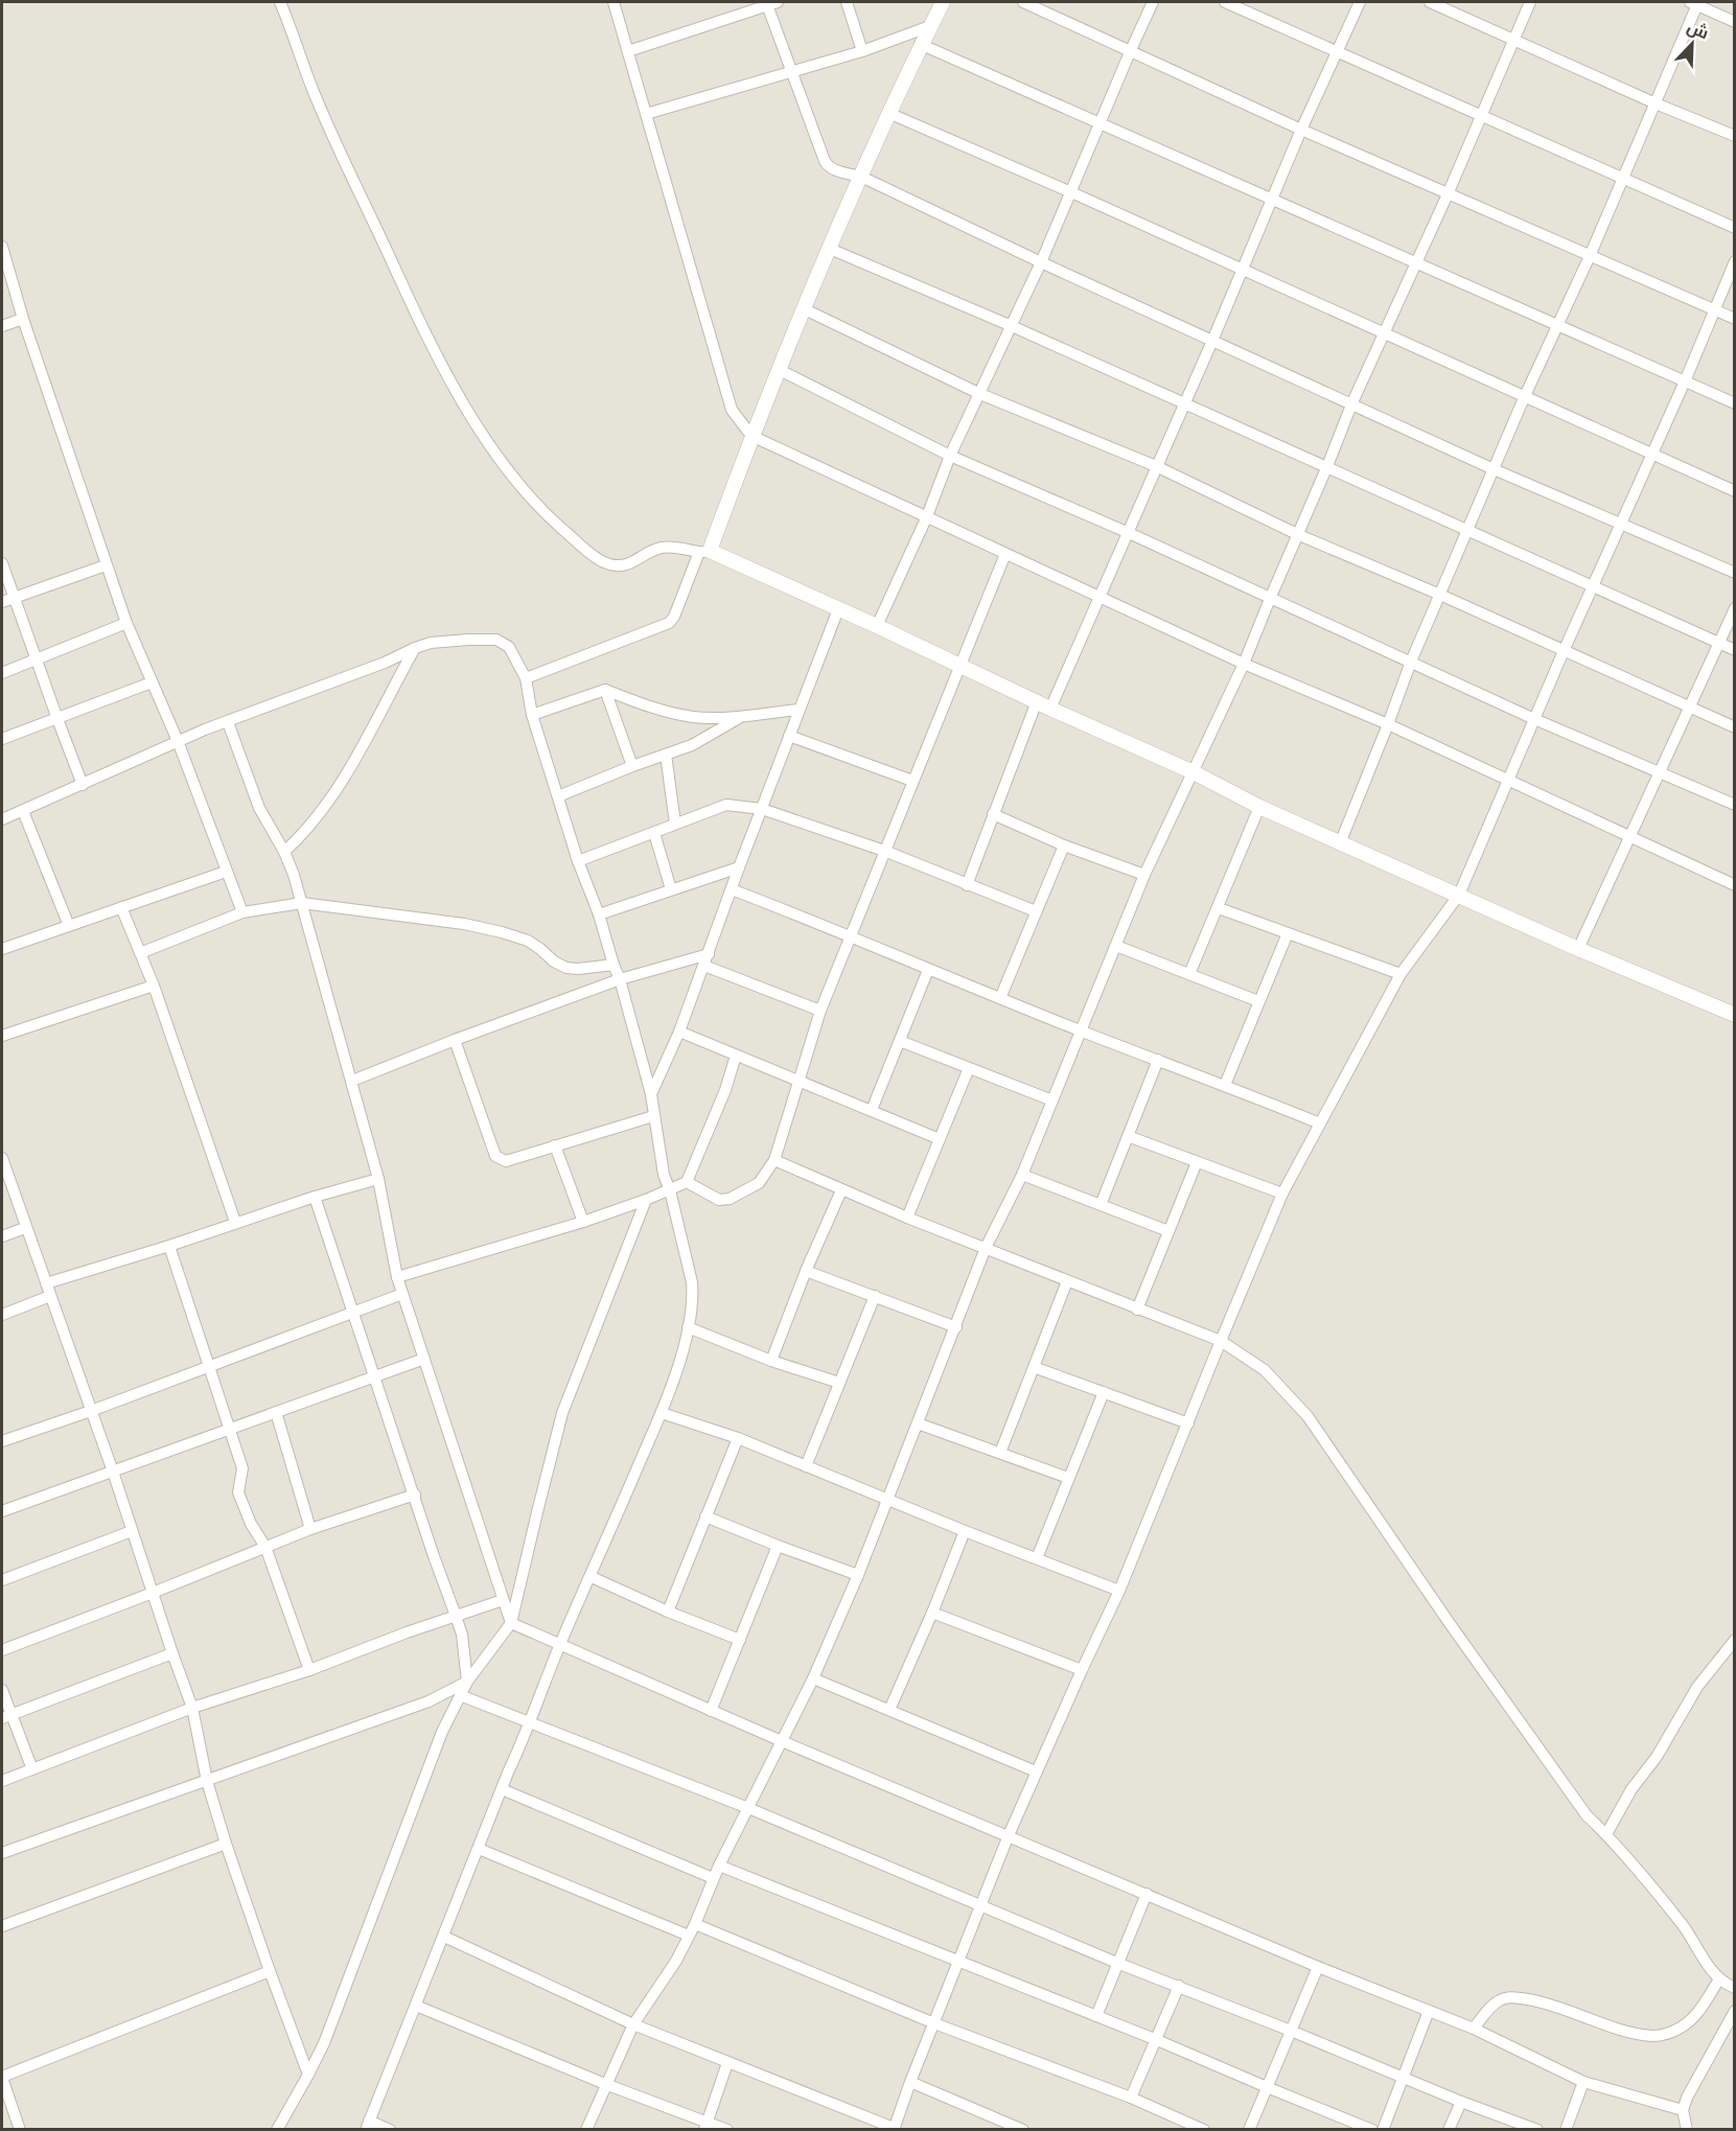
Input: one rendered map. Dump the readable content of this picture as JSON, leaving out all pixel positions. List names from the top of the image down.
{
  "north": "top right"
}
